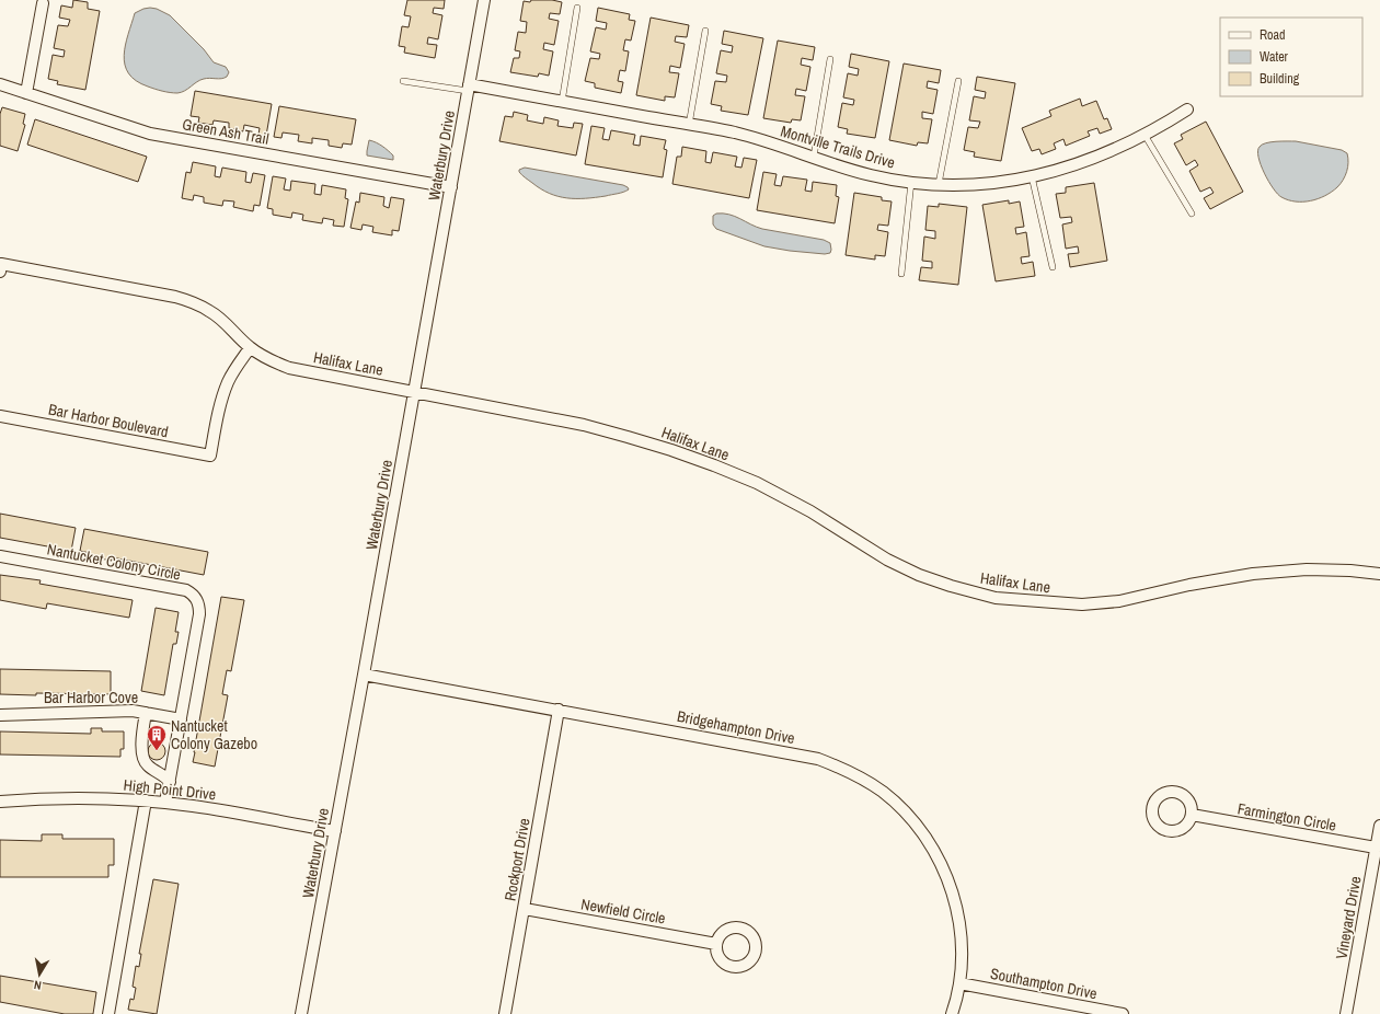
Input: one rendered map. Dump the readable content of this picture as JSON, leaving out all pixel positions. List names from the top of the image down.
{
  "streets": {
    "street": [
      "Green Ash Trail",
      "Montville Trails Drive",
      "Waterbury Drive",
      "Halifax Lane",
      "Bar Harbor Boulevard",
      "Nantucket Colony Circle",
      "Bar Harbor Cove",
      "Bridgehampton Drive",
      "High Point Drive",
      "Farmington Circle",
      "Rockport Drive",
      "Newfield Circle",
      "Vineyard Drive",
      "Southampton Drive"
    ]
  },
  "crossings": [
    ["Green Ash Trail", "Waterbury Drive"],
    ["Montville Trails Drive", "Waterbury Drive"],
    ["Waterbury Drive", "Halifax Lane"],
    ["Waterbury Drive", "Bridgehampton Drive"],
    ["Waterbury Drive", "High Point Drive"],
    ["Halifax Lane", "Bar Harbor Boulevard"],
    ["Nantucket Colony Circle", "Bar Harbor Cove"],
    ["Nantucket Colony Circle", "High Point Drive"],
    ["Bridgehampton Drive", "Rockport Drive"],
    ["Bridgehampton Drive", "Southampton Drive"],
    ["Farmington Circle", "Vineyard Drive"],
    ["Rockport Drive", "Newfield Circle"]
  ],
  "places": {
    "building": ["Nantucket Colony Gazebo"]
  },
  "legend": ["Road", "Water", "Building"],
  "north": "bottom"
}
